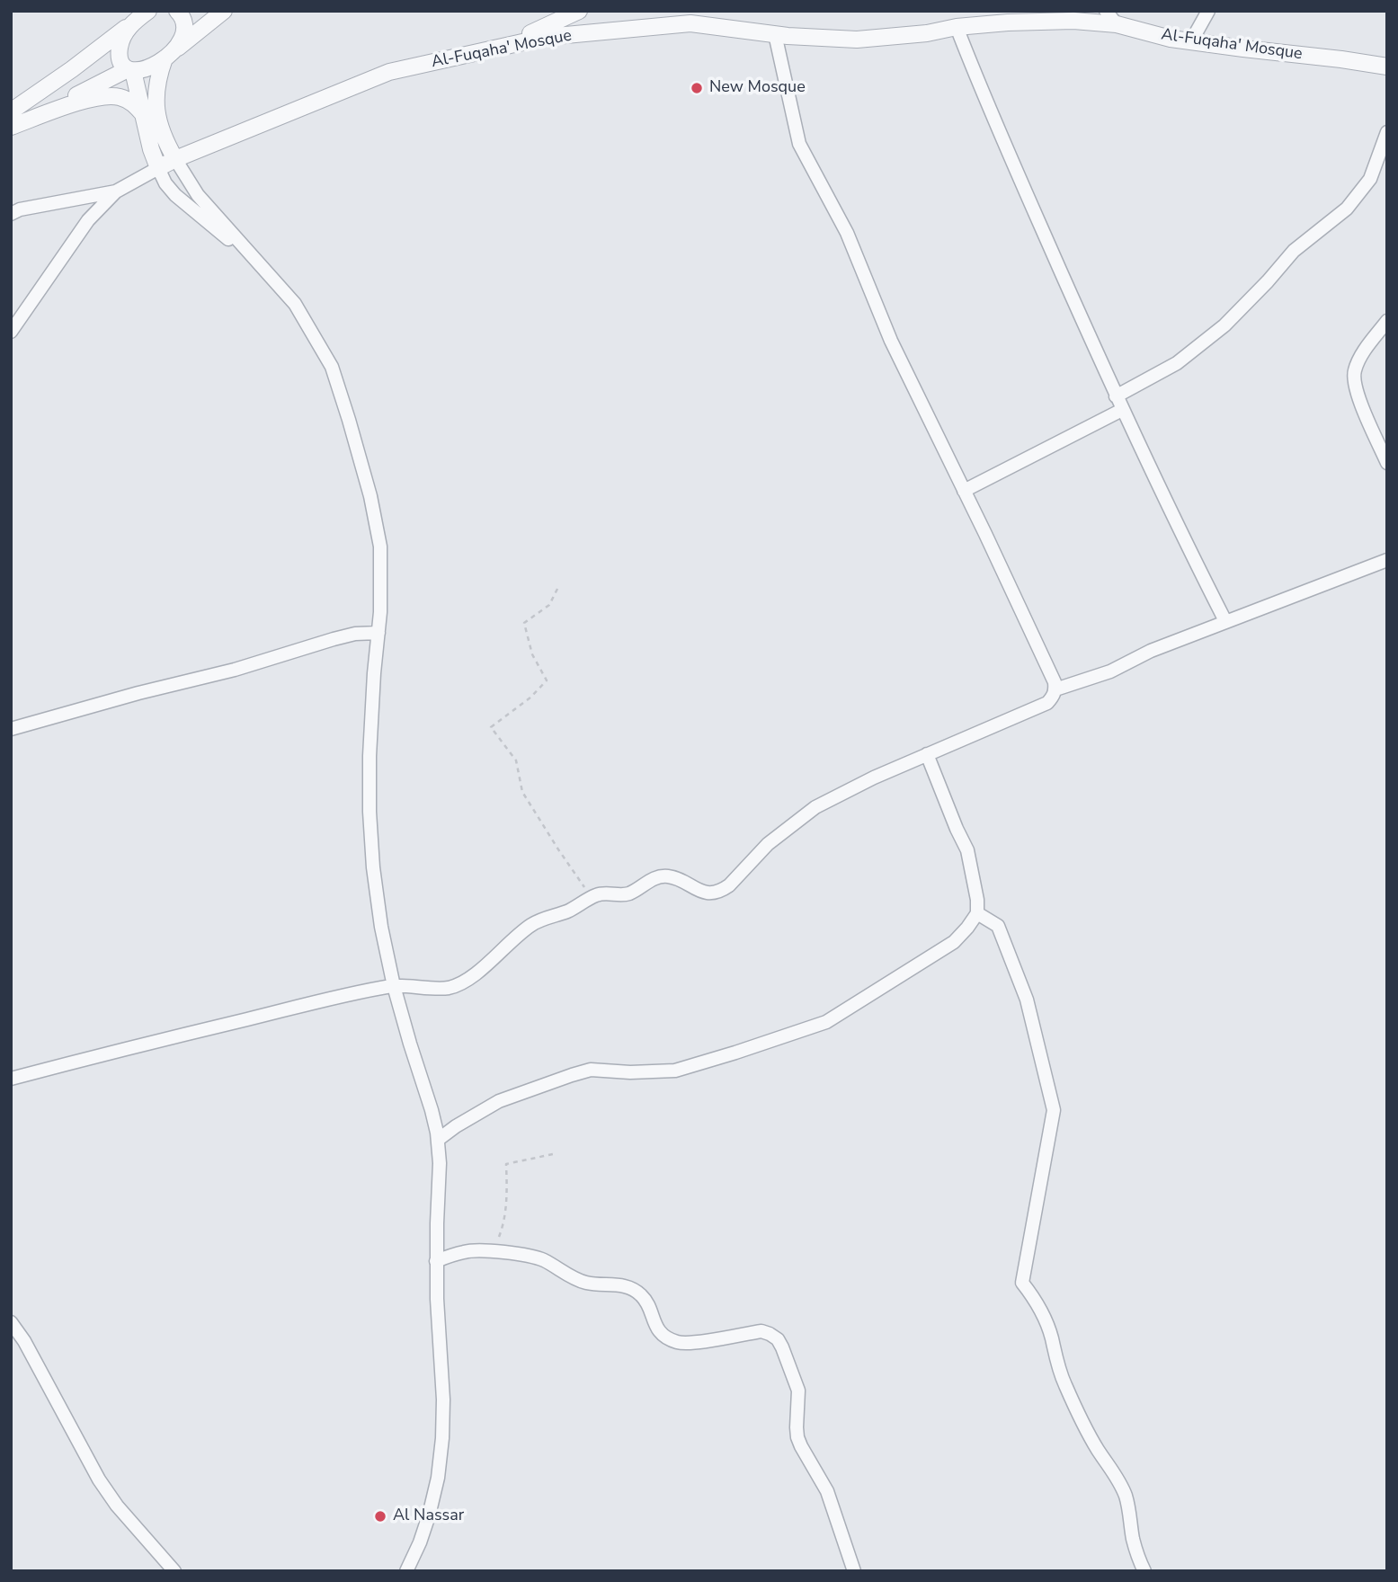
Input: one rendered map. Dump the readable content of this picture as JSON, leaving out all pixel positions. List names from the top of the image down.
{
  "streets": {
    "street": ["Al-Fuqaha' Mosque"]
  },
  "places": ["New Mosque", "Al Nassar"]
}
